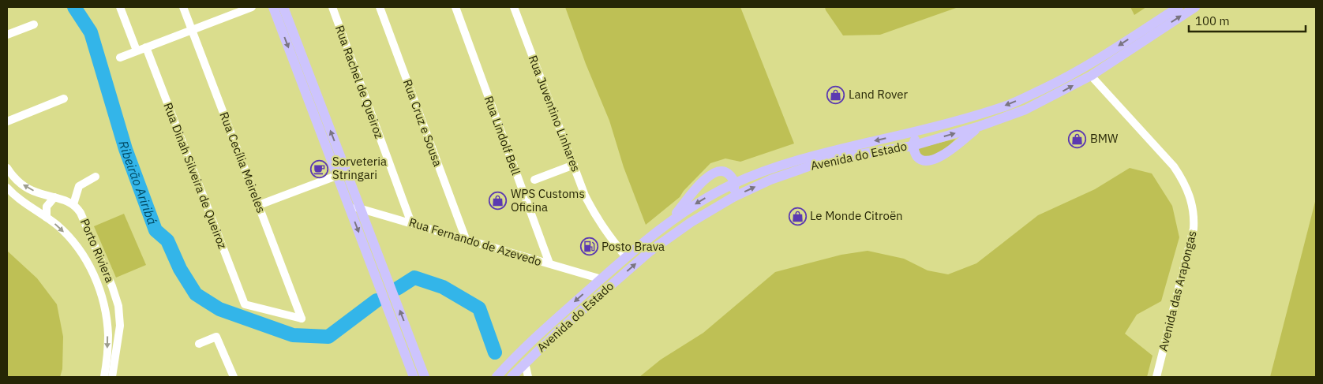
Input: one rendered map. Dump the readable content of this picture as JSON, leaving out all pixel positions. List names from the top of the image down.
{
  "streets": {
    "main road": ["Avenida do Estado"],
    "street": [
      "Rua Rachel de Queiroz",
      "Rua Juventino Linhares",
      "Rua Cruz e Sousa",
      "Rua Lindolf Bell",
      "Rua Cecília Meireles",
      "Rua Dinah Silveira de Queiroz",
      "Rua Fernando de Azevedo",
      "Porto Riviera",
      "Avenida das Arapongas"
    ]
  },
  "crossings": [
    ["Rua Rachel de Queiroz", "Rua Fernando de Azevedo"],
    ["Rua Juventino Linhares", "Avenida do Estado"],
    ["Rua Cruz e Sousa", "Rua Fernando de Azevedo"],
    ["Rua Lindolf Bell", "Rua Fernando de Azevedo"],
    ["Avenida do Estado", "Rua Fernando de Azevedo"],
    ["Avenida do Estado", "Avenida das Arapongas"],
    ["Rua Cecília Meireles", "Rua Dinah Silveira de Queiroz"]
  ],
  "water": ["Ribeirão Ariribá"],
  "places": {
    "shop": [
      "Land Rover",
      "BMW",
      "WPS Customs Oficina",
      "Le Monde Citroën"
    ],
    "cafe": ["Sorveteria Stringari"],
    "fuel station": ["Posto Brava"]
  },
  "scale_bar": "100 m"
}
